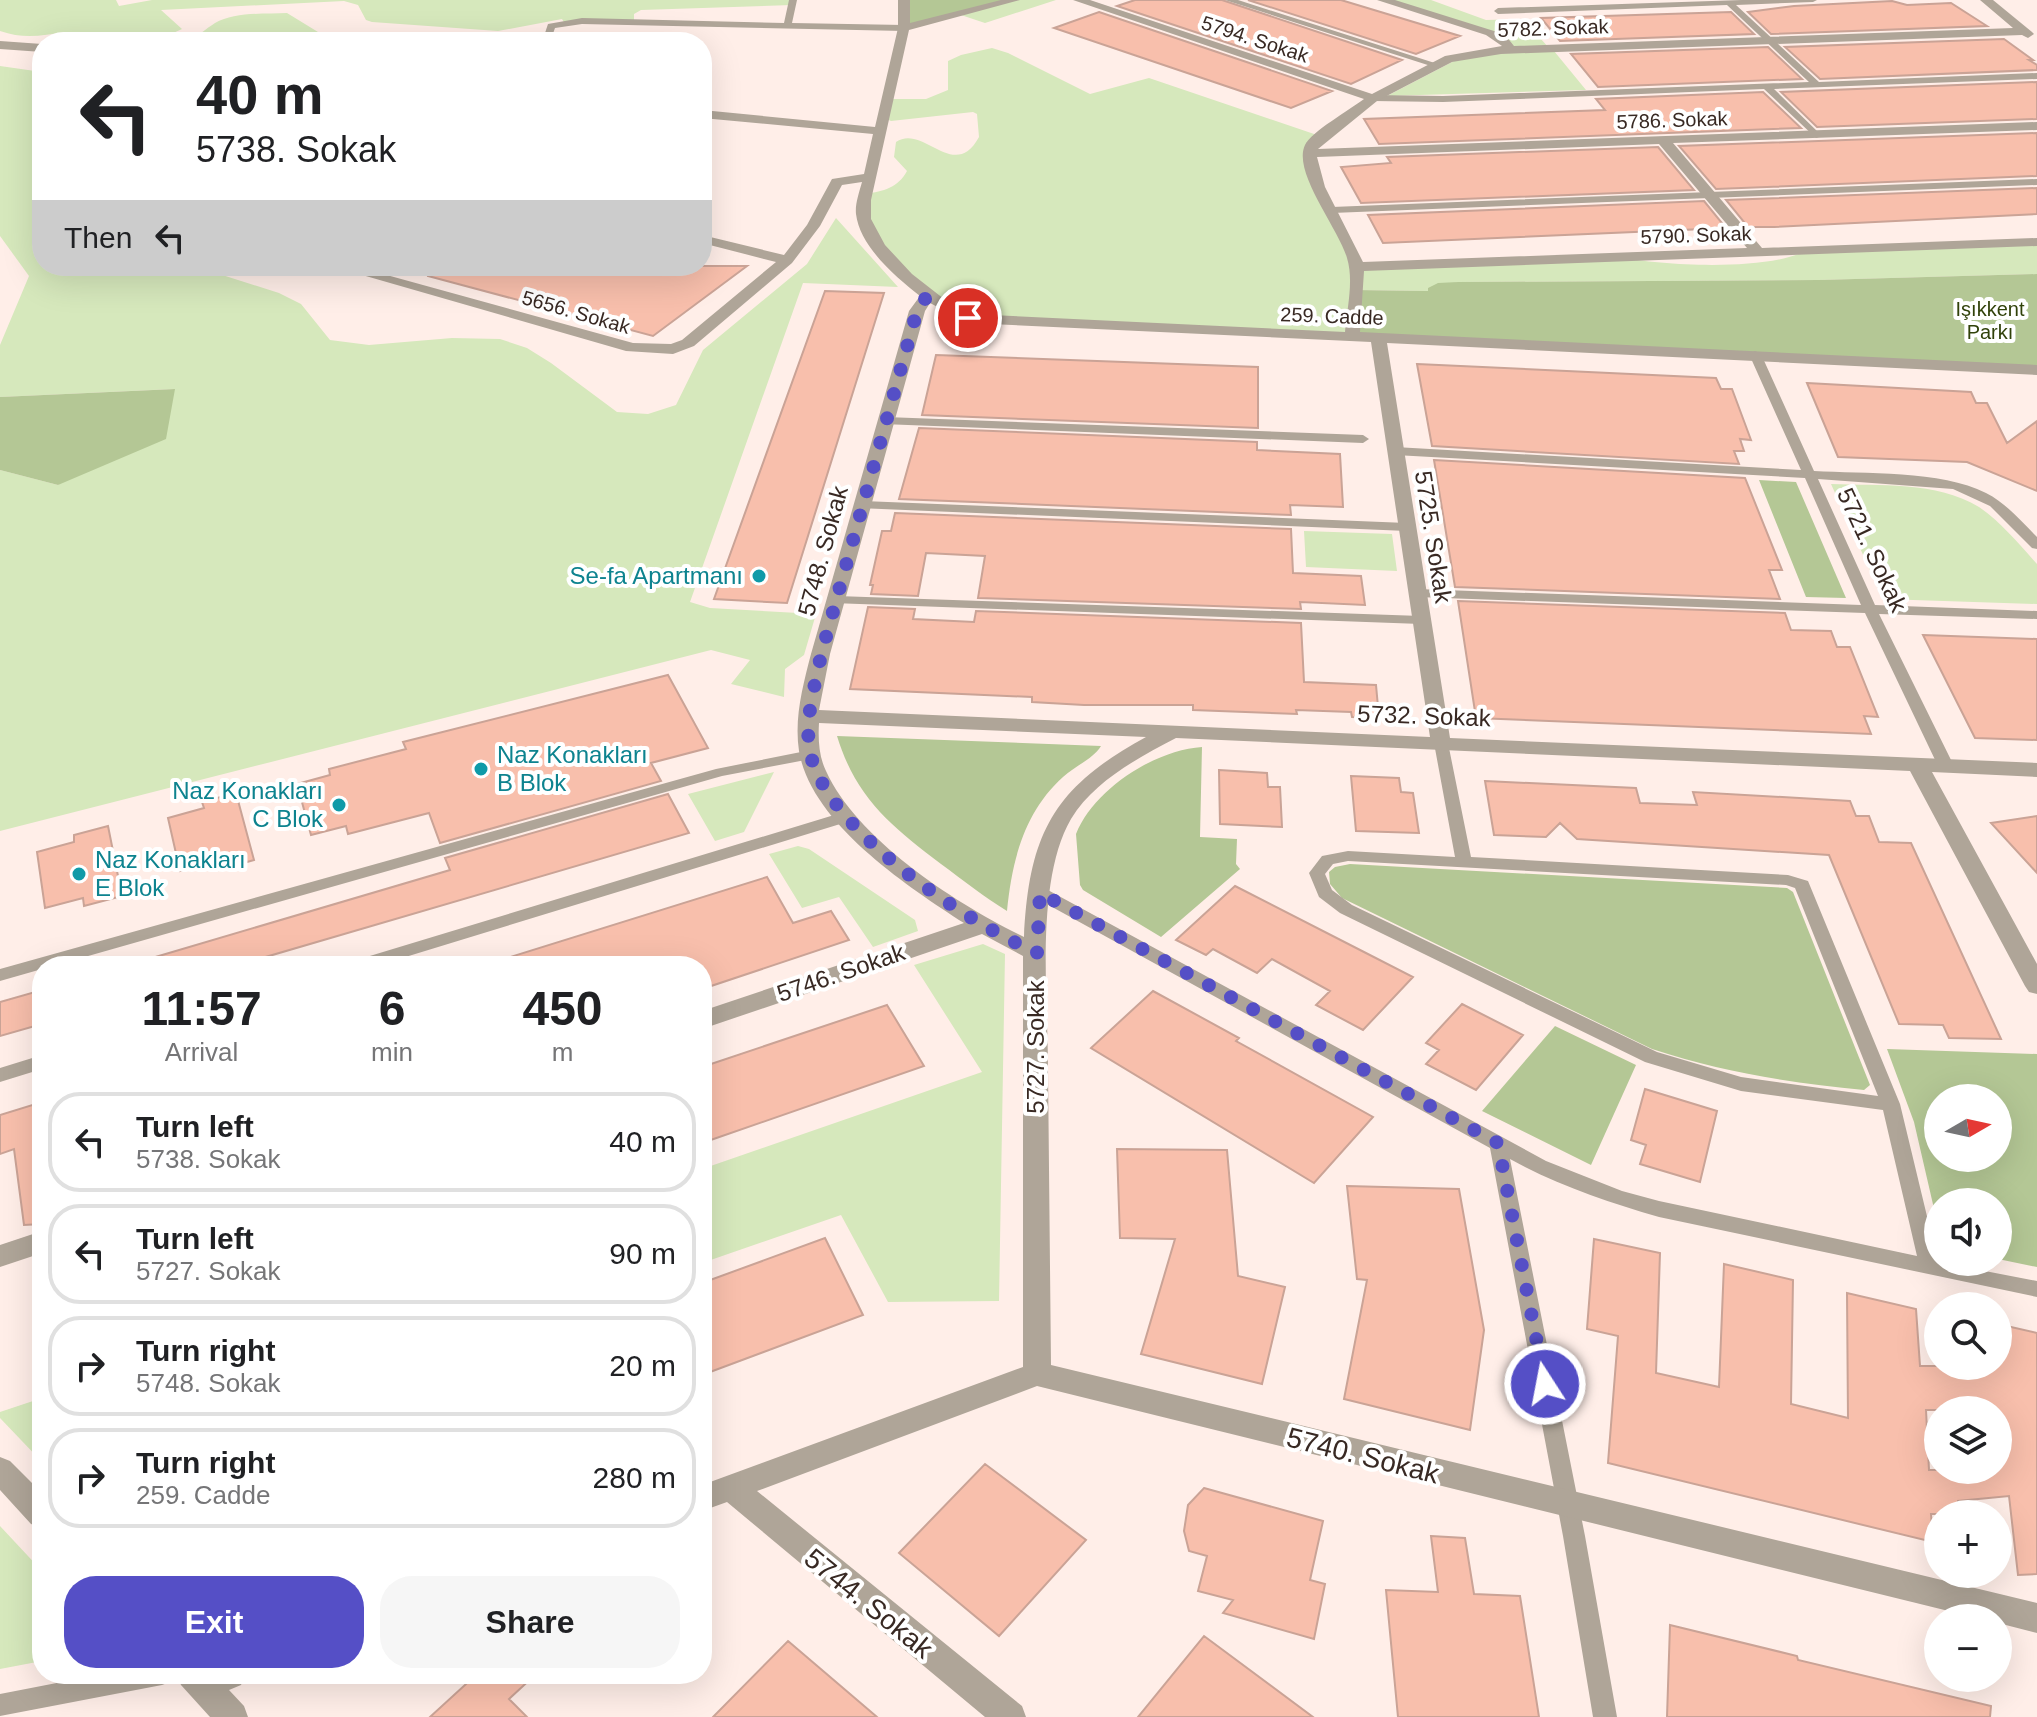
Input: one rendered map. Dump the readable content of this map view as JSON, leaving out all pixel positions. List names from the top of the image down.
{
  "streets": {
    "street": [
      "5782. Sokak",
      "5794. Sokak",
      "5786. Sokak",
      "5790. Sokak",
      "5656. Sokak",
      "259. Cadde",
      "5725. Sokak",
      "5748. Sokak",
      "5732. Sokak",
      "5746. Sokak",
      "5727. Sokak",
      "5740. Sokak",
      "5744. Sokak"
    ],
    "lane": ["5721. Sokak"]
  },
  "crossings": [
    ["5782. Sokak", "5794. Sokak"],
    ["5782. Sokak", "5786. Sokak"],
    ["259. Cadde", "5725. Sokak"],
    ["259. Cadde", "5721. Sokak"],
    ["259. Cadde", "5748. Sokak"],
    ["5725. Sokak", "5732. Sokak"],
    ["5721. Sokak", "5732. Sokak"],
    ["5748. Sokak", "5732. Sokak"],
    ["5748. Sokak", "5746. Sokak"],
    ["5748. Sokak", "5727. Sokak"],
    ["5732. Sokak", "5727. Sokak"],
    ["5727. Sokak", "5740. Sokak"]
  ],
  "parks": ["Işıkkent Parkı"],
  "places": [
    "Se-fa Apartmanı",
    "Naz Konakları B Blok",
    "Naz Konakları C Blok",
    "Naz Konakları E Blok"
  ],
  "north": "right",
  "page": {
    "turn": ["40 m", "5738. Sokak"],
    "then": "Then",
    "eta": [
      "11:57",
      "Arrival",
      "6",
      "min",
      "450",
      "m"
    ],
    "map_buttons": ["+", "−"],
    "list": [
      {
        "name": "Turn left",
        "note": "5738. Sokak",
        "value": "40 m"
      },
      {
        "name": "Turn left",
        "note": "5727. Sokak",
        "value": "90 m"
      },
      {
        "name": "Turn right",
        "note": "5748. Sokak",
        "value": "20 m"
      },
      {
        "name": "Turn right",
        "note": "259. Cadde",
        "value": "280 m"
      }
    ],
    "buttons": ["Exit", "Share"]
  }
}
